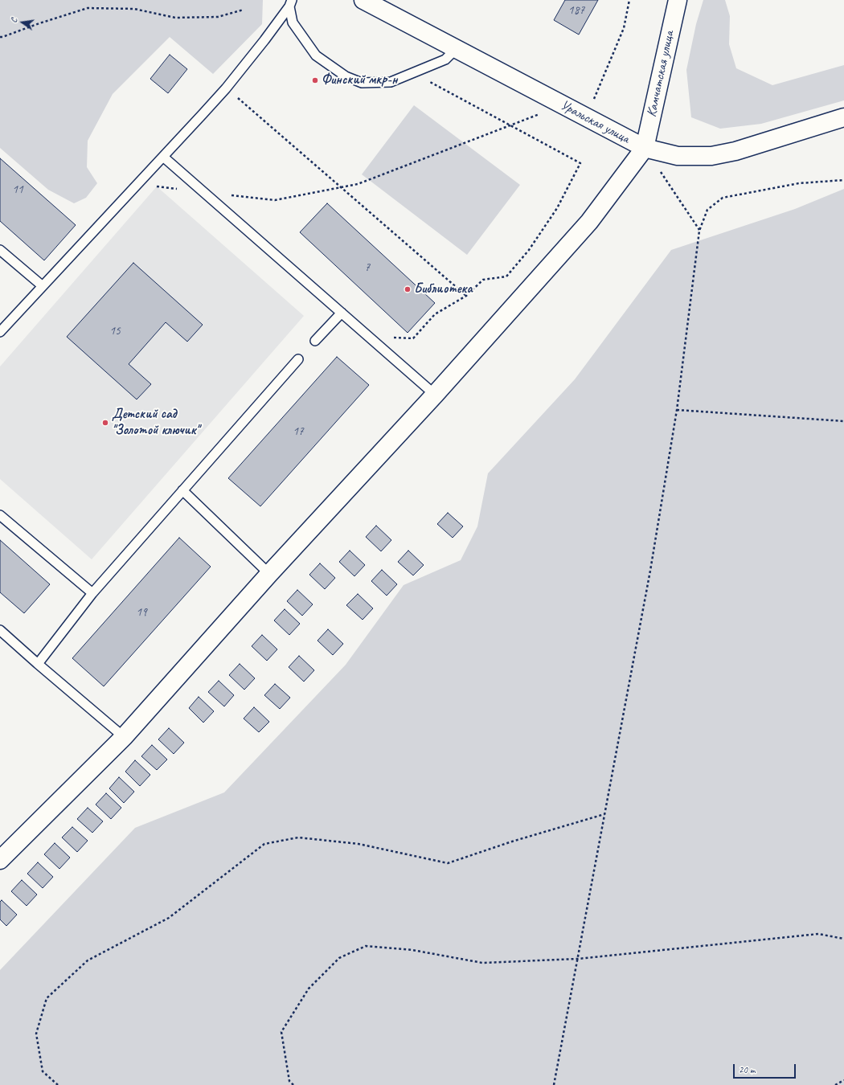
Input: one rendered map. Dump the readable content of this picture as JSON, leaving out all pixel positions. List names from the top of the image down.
{
  "streets": {
    "street": ["Камчатская улица", "Уральская улица"]
  },
  "crossings": [
    ["Камчатская улица", "Уральская улица"]
  ],
  "places": ["Финский мкр-н", "Библиотека", "Детский сад \"Золотой ключик\""],
  "house_numbers": [
    "187",
    "11",
    "7",
    "15",
    "17",
    "19"
  ],
  "scale_bar": "20 m",
  "north": "left"
}
